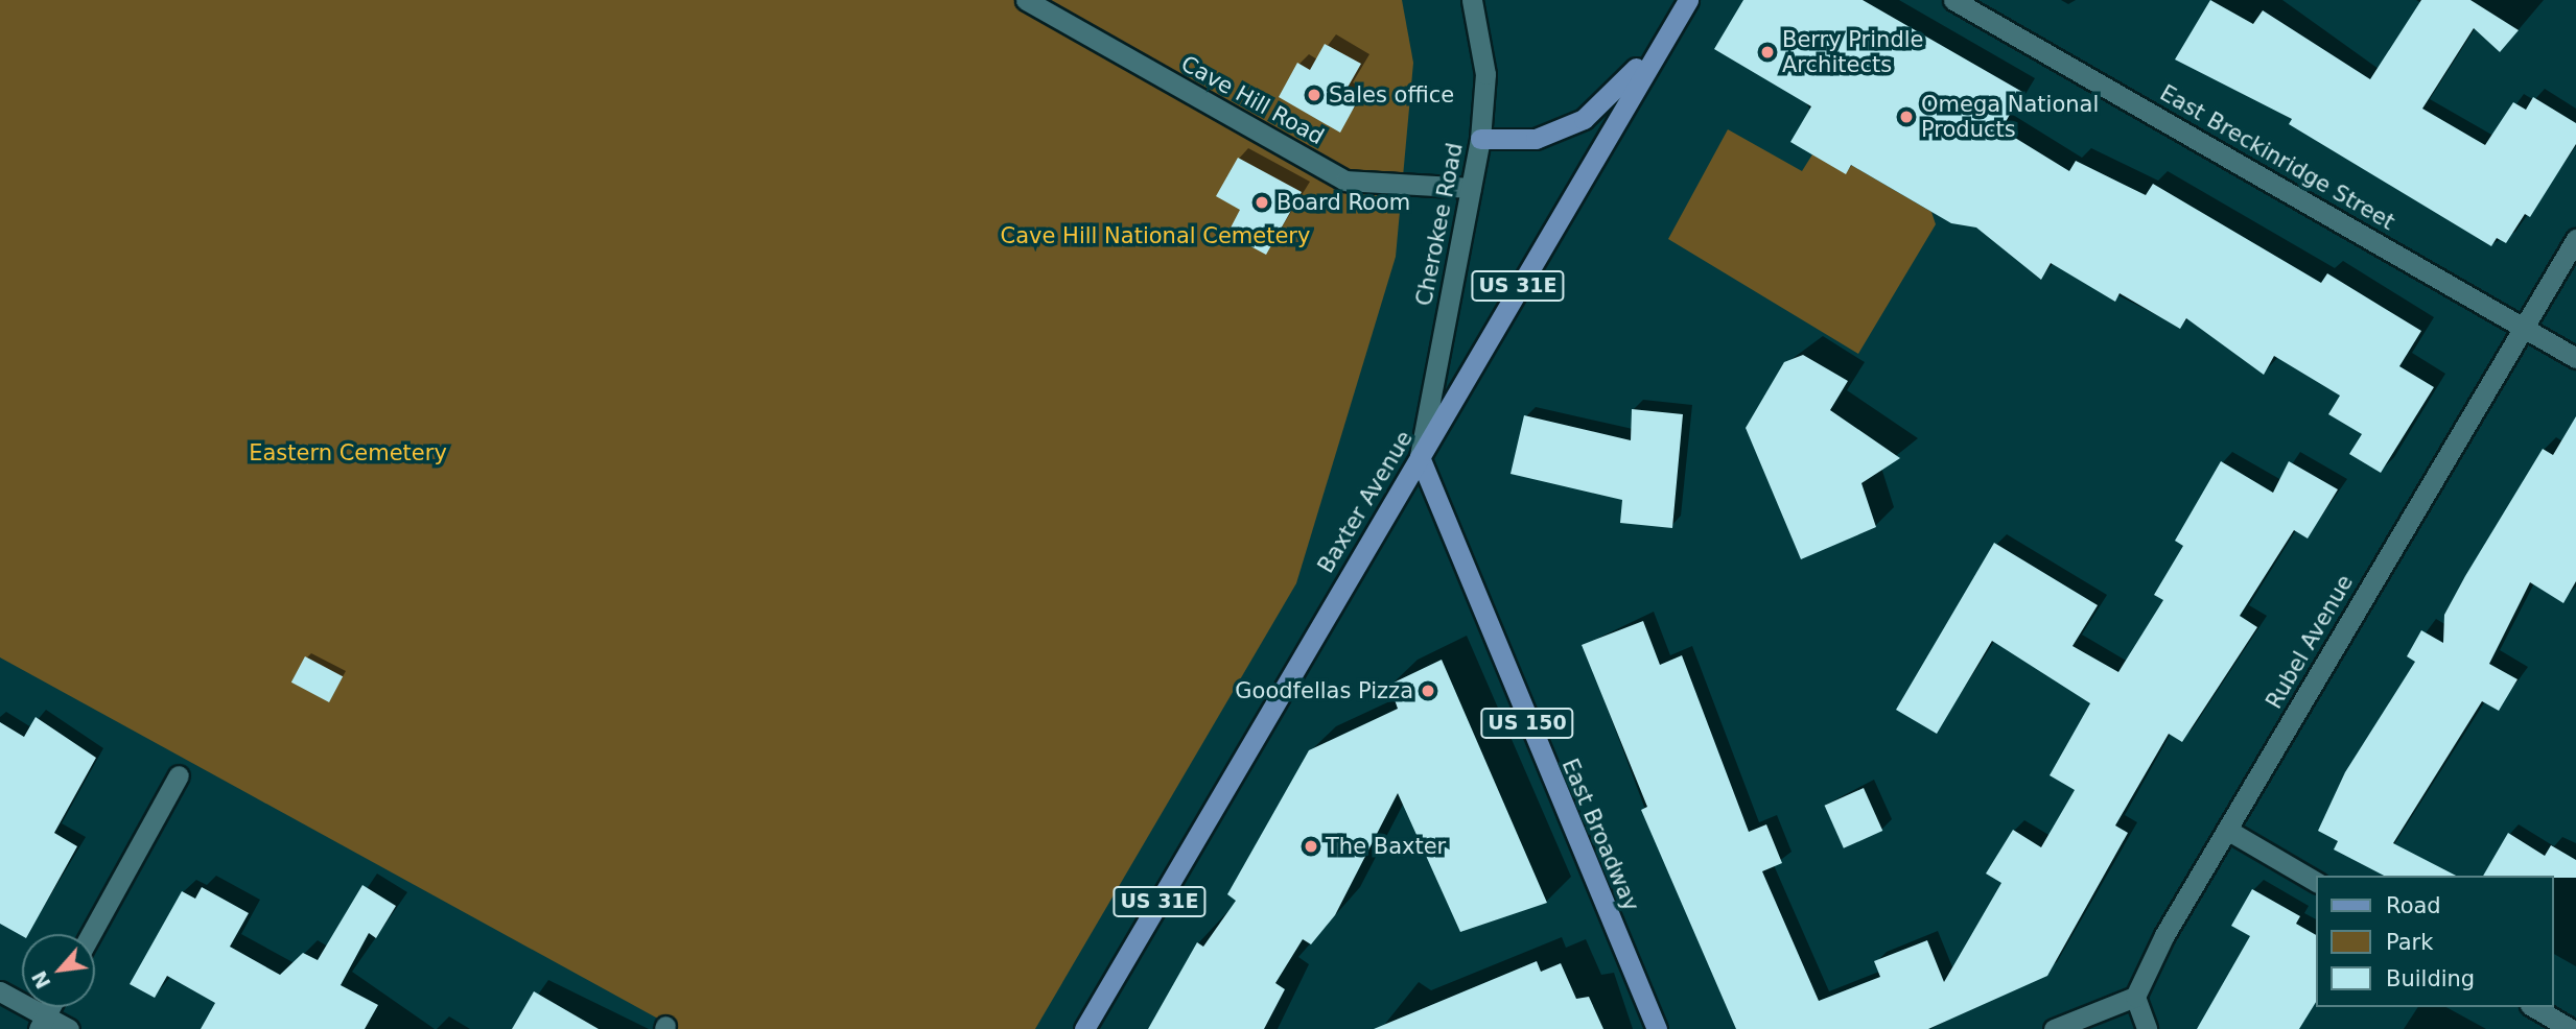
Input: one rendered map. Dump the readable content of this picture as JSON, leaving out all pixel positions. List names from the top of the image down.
{
  "streets": {
    "main road": [
      "US 31E",
      "Baxter Avenue",
      "US 150",
      "East Broadway"
    ],
    "street": [
      "Cave Hill Road",
      "East Breckinridge Street",
      "Cherokee Road",
      "Rubel Avenue"
    ]
  },
  "crossings": [
    ["Cave Hill Road", "Cherokee Road"],
    ["East Breckinridge Street", "Rubel Avenue"],
    ["Cherokee Road", "Baxter Avenue"],
    ["Cherokee Road", "East Broadway"],
    ["Baxter Avenue", "East Broadway"]
  ],
  "parks": ["Cave Hill National Cemetery", "Eastern Cemetery"],
  "places": [
    "Berry Prindle Architects",
    "Sales office",
    "Omega National Products",
    "Board Room",
    "Goodfellas Pizza",
    "The Baxter"
  ],
  "legend": ["Road", "Park", "Building"],
  "north": "bottom left"
}
